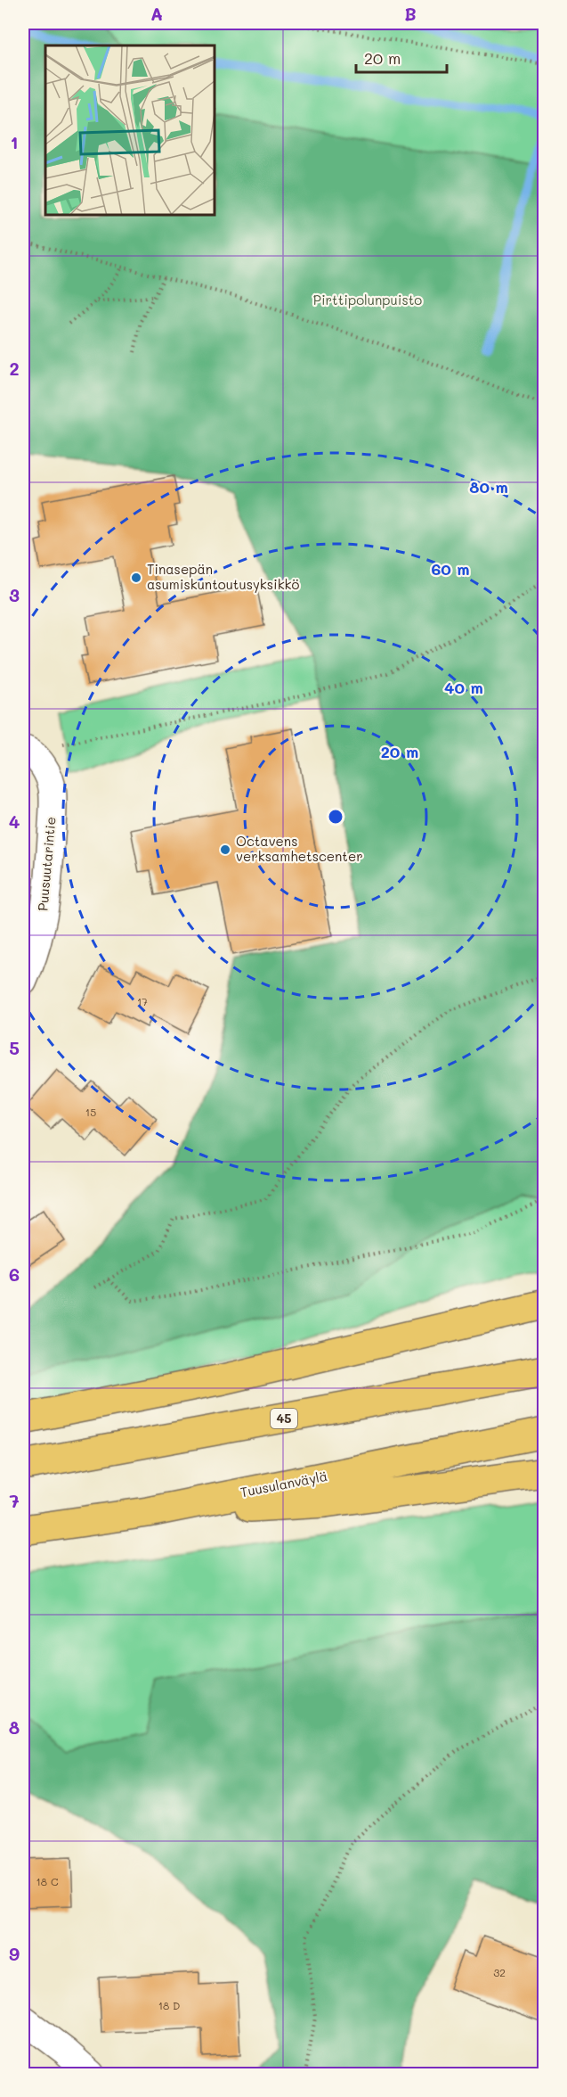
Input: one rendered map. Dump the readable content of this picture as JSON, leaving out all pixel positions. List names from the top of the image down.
{
  "streets": {
    "highway": ["45", "Tuusulanväylä"],
    "street": ["Puusuutarintie"]
  },
  "parks": ["Pirttipolunpuisto"],
  "places": ["Tinasepän asumiskuntoutusyksikkö", "Octavens verksamhetscenter"],
  "house_numbers": [
    "17",
    "15",
    "18 C",
    "32",
    "18 D"
  ],
  "scale_bar": "20 m",
  "grid": {
    "columns": ["A", "B"],
    "rows": [
      "1",
      "2",
      "3",
      "4",
      "5",
      "6",
      "7",
      "8",
      "9"
    ]
  },
  "rings": [
    "80 m",
    "60 m",
    "40 m",
    "20 m"
  ]
}
